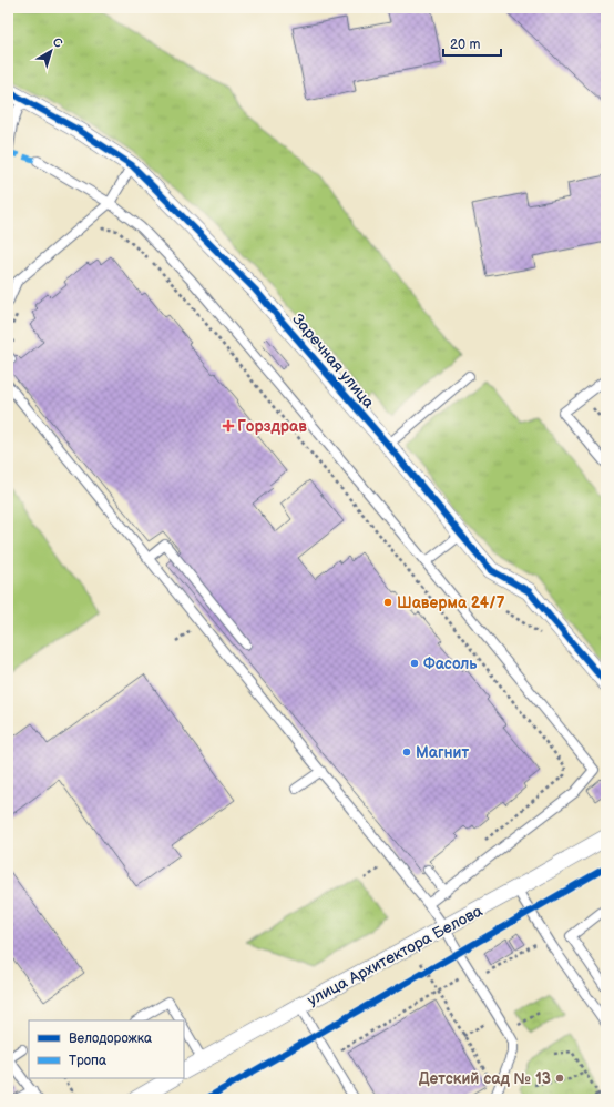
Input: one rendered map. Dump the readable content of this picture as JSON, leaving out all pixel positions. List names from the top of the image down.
{
  "streets": {
    "street": ["Заречная улица", "улица Архитектора Белова"]
  },
  "places": {
    "health": ["Горздрав"],
    "other": [
      "Шаверма 24/7",
      "Фасоль",
      "Магнит",
      "Детский сад № 13"
    ]
  },
  "legend": ["Велодорожка", "Тропа"],
  "scale_bar": "20 m",
  "north": "top right"
}
